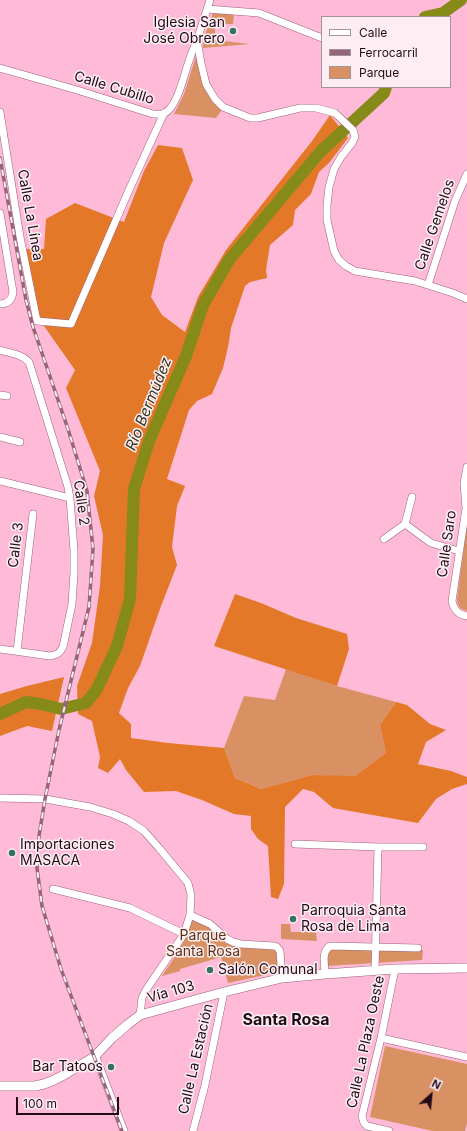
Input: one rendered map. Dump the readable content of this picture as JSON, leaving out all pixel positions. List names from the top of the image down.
{
  "streets": {
    "main road": ["Vía 103"],
    "street": [
      "Calle Cubillo",
      "Calle La Línea",
      "Calle Gemelos",
      "Calle 2",
      "Calle Saro",
      "Calle 3",
      "Calle La Plaza Oeste",
      "Calle La Estación"
    ]
  },
  "crossings": [
    ["Calle Cubillo", "Calle La Línea"],
    ["Calle 2", "Calle 3"],
    ["Vía 103", "Calle La Plaza Oeste"],
    ["Vía 103", "Calle La Estación"]
  ],
  "districts": ["Santa Rosa"],
  "water": ["Río Bermúdez"],
  "parks": ["Parque Santa Rosa"],
  "places": [
    "Iglesia San José Obrero",
    "Importaciones MASACA",
    "Parroquia Santa Rosa de Lima",
    "Salón Comunal",
    "Bar Tatoos"
  ],
  "legend": ["Calle", "Ferrocarril", "Parque"],
  "scale_bar": "100 m",
  "north": "top right"
}
